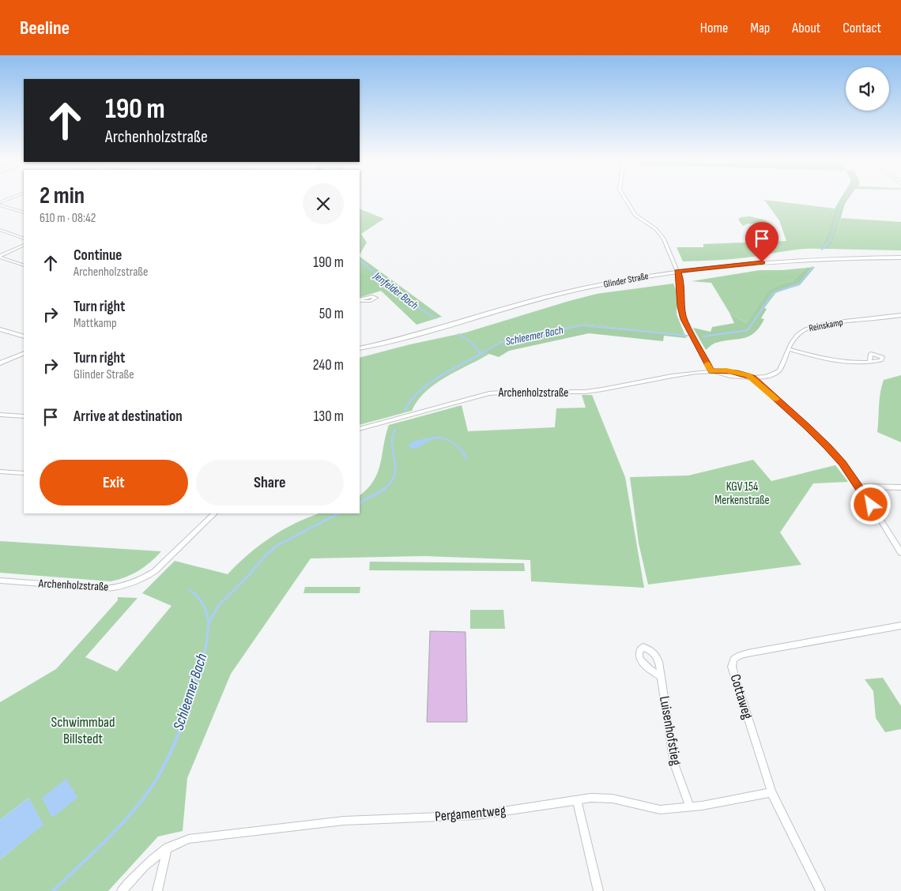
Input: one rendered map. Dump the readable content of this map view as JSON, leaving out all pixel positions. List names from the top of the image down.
{
  "streets": {
    "main road": ["Glinder Straße"],
    "street": [
      "Reinskamp",
      "Archenholzstraße",
      "Cottaweg",
      "Luisenhofstieg",
      "Pergamentweg"
    ]
  },
  "crossings": [
    ["Reinskamp", "Archenholzstraße"],
    ["Cottaweg", "Pergamentweg"],
    ["Luisenhofstieg", "Pergamentweg"]
  ],
  "water": ["Jenfelder Bach", "Schleemer Bach"],
  "parks": ["KGV 154 Merkenstraße", "Schwimmbad Billstedt"],
  "page": {
    "header": "Beeline",
    "nav": [
      "Home",
      "Map",
      "About",
      "Contact"
    ],
    "turn": ["190 m", "Archenholzstraße"],
    "heading": ["2 min", "610 m · 08:42"],
    "list": [
      {
        "name": "Continue",
        "note": "Archenholzstraße",
        "value": "190 m"
      },
      {
        "name": "Turn right",
        "note": "Mattkamp",
        "value": "50 m"
      },
      {
        "name": "Turn right",
        "note": "Glinder Straße",
        "value": "240 m"
      },
      {
        "name": "Arrive at destination",
        "value": "130 m"
      }
    ],
    "buttons": ["Exit", "Share"]
  }
}
